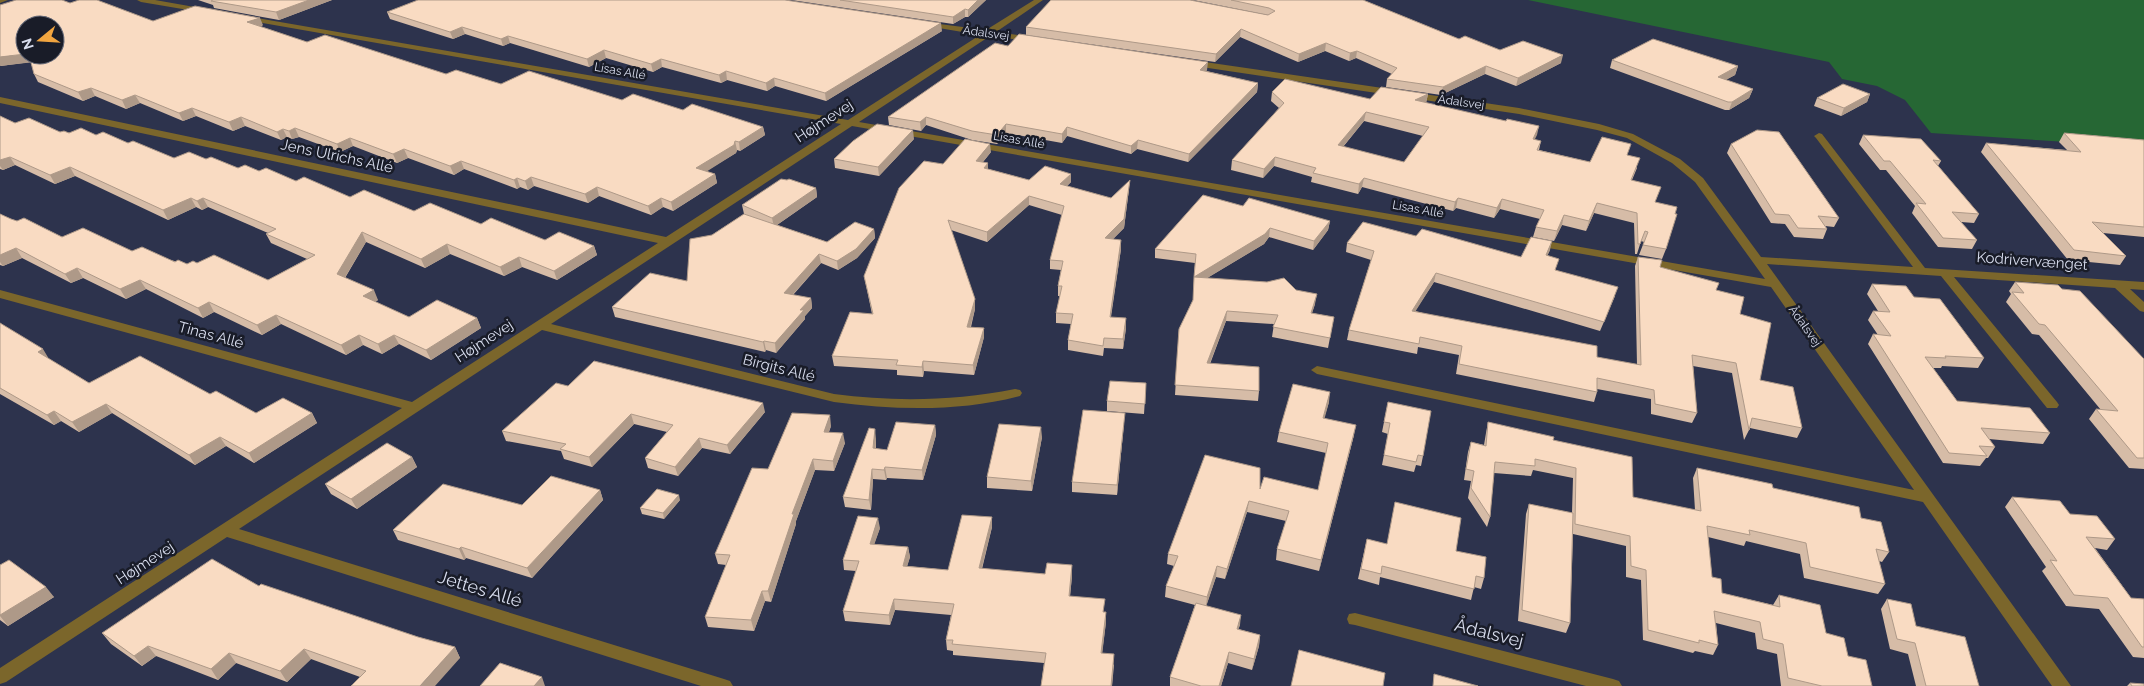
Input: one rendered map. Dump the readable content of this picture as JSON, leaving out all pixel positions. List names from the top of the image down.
{
  "streets": {
    "street": [
      "Ådalsvej",
      "Lisas Allé",
      "Højmevej",
      "Jens Ulrichs Allé",
      "Kodrivervænget",
      "Tinas Allé",
      "Birgits Allé",
      "Jettes Allé"
    ]
  },
  "crossings": [
    ["Ådalsvej", "Lisas Allé"],
    ["Ådalsvej", "Højmevej"],
    ["Ådalsvej", "Kodrivervænget"],
    ["Lisas Allé", "Højmevej"],
    ["Højmevej", "Jens Ulrichs Allé"],
    ["Højmevej", "Tinas Allé"],
    ["Højmevej", "Birgits Allé"],
    ["Højmevej", "Jettes Allé"]
  ],
  "north": "left"
}
